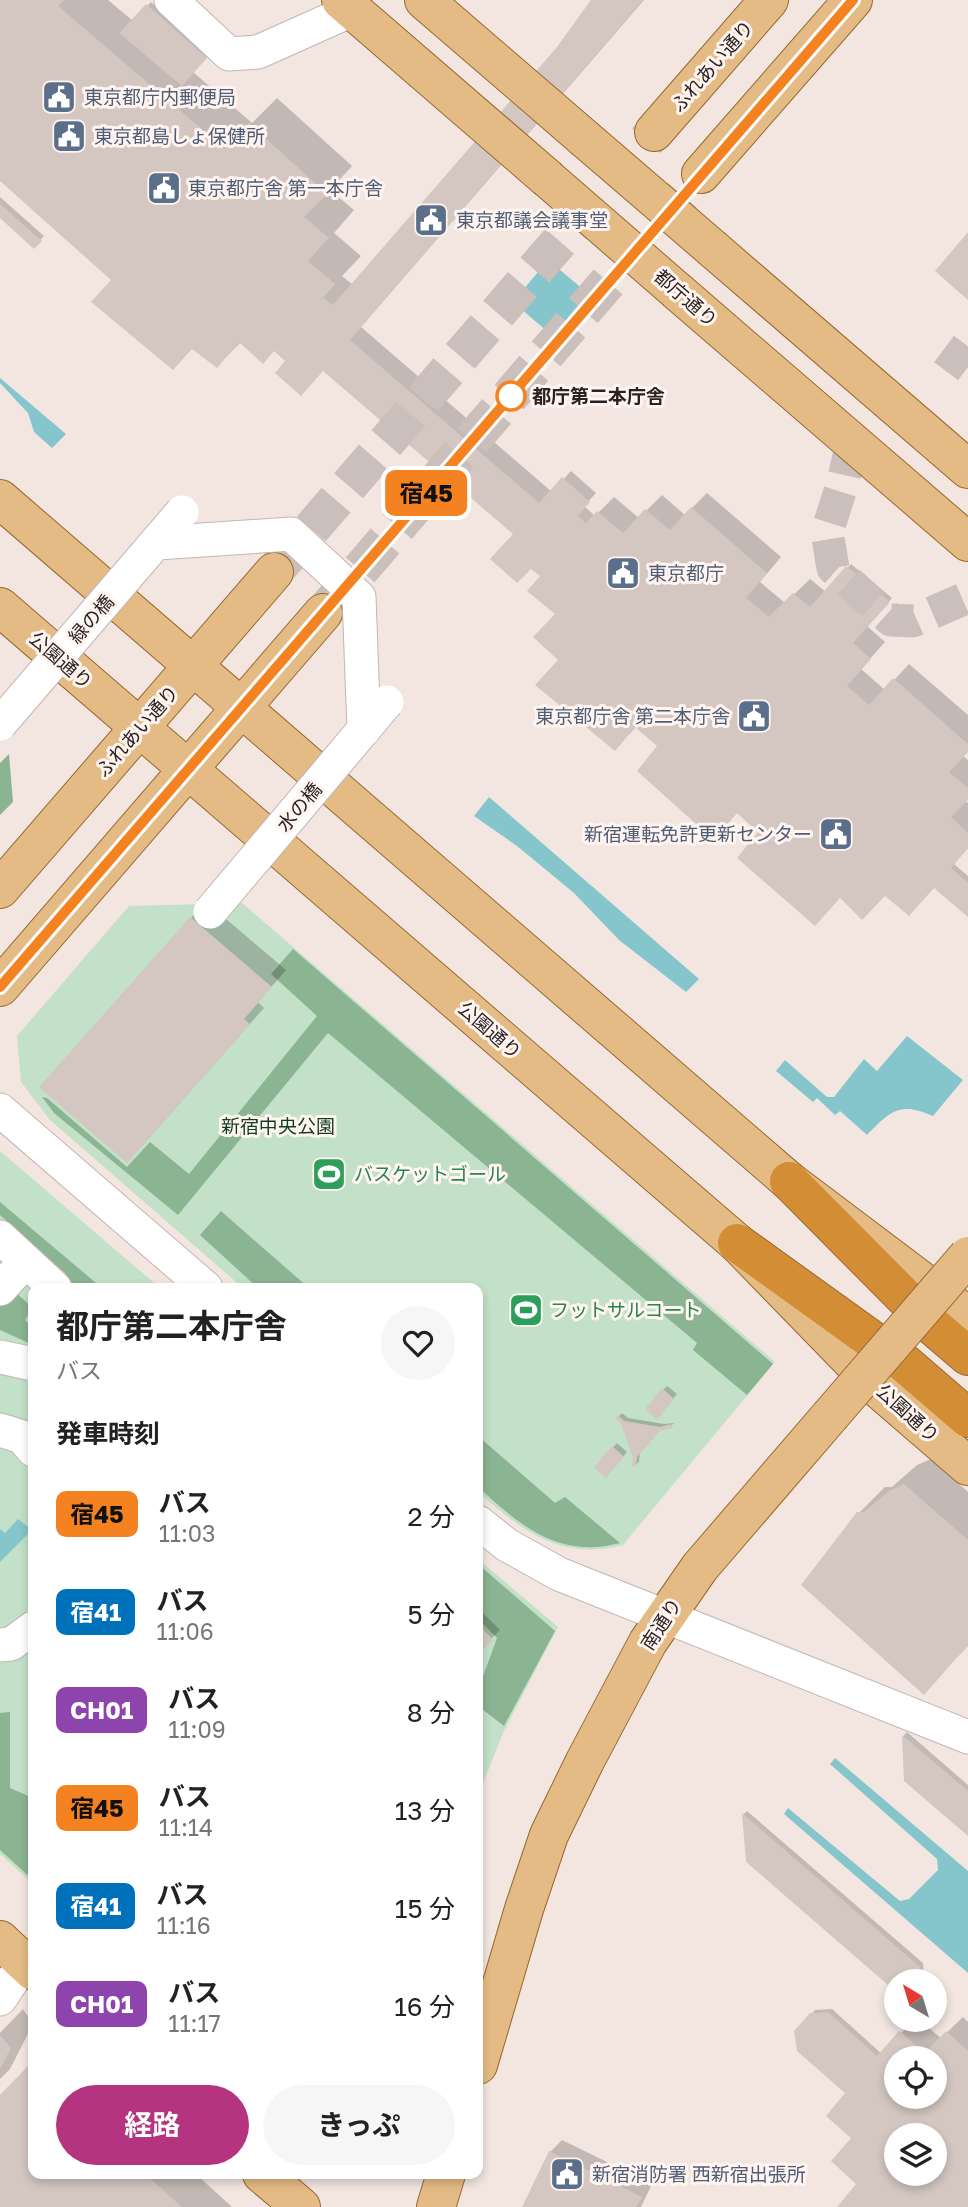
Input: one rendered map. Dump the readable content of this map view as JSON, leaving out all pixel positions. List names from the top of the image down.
{
  "streets": {
    "main road": [
      "ふれあい通り",
      "都庁通り",
      "公園通り",
      "南通り"
    ],
    "street": ["緑の橋", "水の橋"]
  },
  "crossings": [
    ["ふれあい通り", "公園通り"]
  ],
  "parks": ["新宿中央公園"],
  "places": {
    "public building": [
      "東京都庁内郵便局",
      "東京都島しょ保健所",
      "東京都庁舎 第一本庁舎",
      "東京都議会議事堂",
      "東京都庁",
      "東京都庁舎 第二本庁舎",
      "新宿運転免許更新センター",
      "新宿消防署 西新宿出張所"
    ],
    "other": ["都庁第二本庁舎"],
    "sports": ["バスケットゴール", "フットサルコート"]
  },
  "lines": ["bus line 宿45"],
  "north": "top left",
  "page": {
    "on_map": "宿45",
    "heading": [
      ["都庁第二本庁舎", "バス"],
      "発車時刻"
    ],
    "list": [
      {
        "mark": "宿45",
        "name": "バス",
        "note": "11:03",
        "value": "2 分"
      },
      {
        "mark": "宿41",
        "name": "バス",
        "note": "11:06",
        "value": "5 分"
      },
      {
        "mark": "CH01",
        "name": "バス",
        "note": "11:09",
        "value": "8 分"
      },
      {
        "mark": "宿45",
        "name": "バス",
        "note": "11:14",
        "value": "13 分"
      },
      {
        "mark": "宿41",
        "name": "バス",
        "note": "11:16",
        "value": "15 分"
      },
      {
        "mark": "CH01",
        "name": "バス",
        "note": "11:17",
        "value": "16 分"
      }
    ],
    "buttons": ["経路", "きっぷ"]
  }
}
